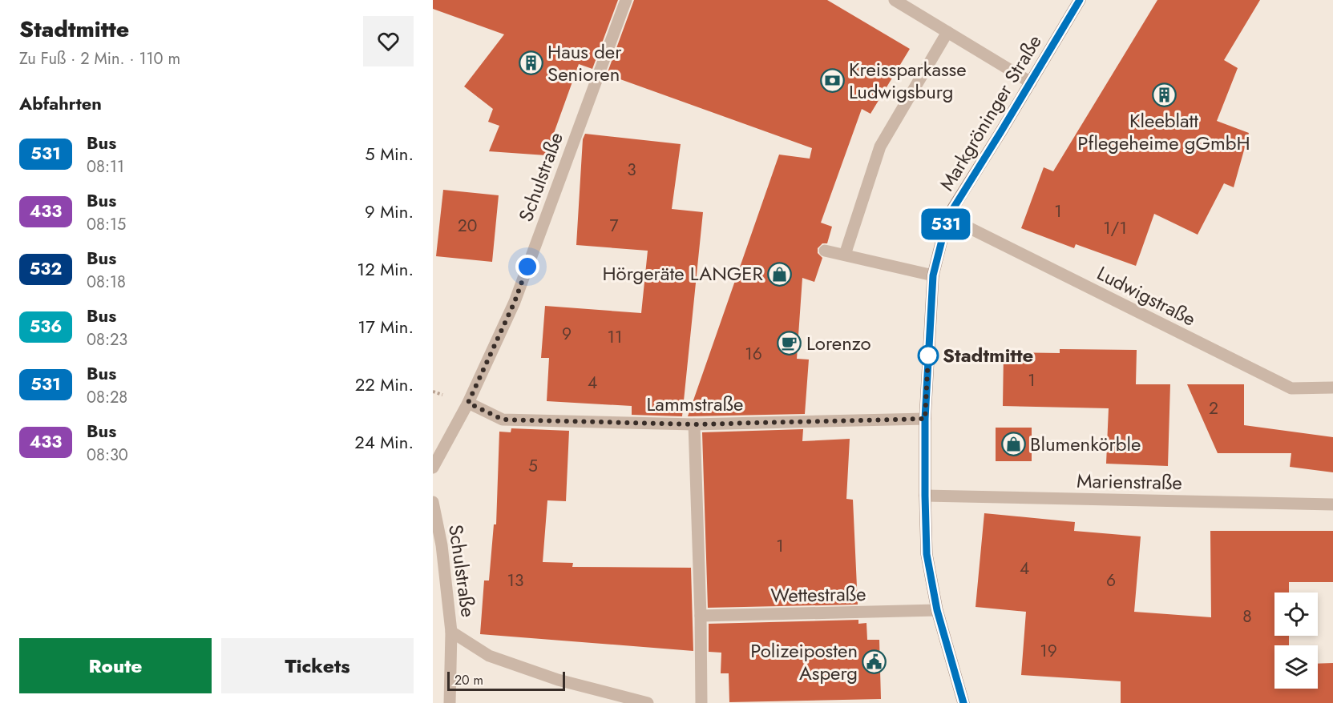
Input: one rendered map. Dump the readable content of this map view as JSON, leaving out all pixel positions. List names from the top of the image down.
{
  "streets": {
    "main road": ["Markgröninger Straße"],
    "street": [
      "Schulstraße",
      "Ludwigstraße",
      "Lammstraße",
      "Marienstraße",
      "Wettestraße"
    ]
  },
  "crossings": [
    ["Markgröninger Straße", "Ludwigstraße"],
    ["Markgröninger Straße", "Lammstraße"],
    ["Markgröninger Straße", "Marienstraße"],
    ["Markgröninger Straße", "Wettestraße"],
    ["Schulstraße", "Lammstraße"]
  ],
  "places": {
    "building": ["Haus der Senioren", "Kleeblatt Pflegeheime gGmbH"],
    "bank": ["Kreissparkasse Ludwigsburg"],
    "shop": ["Hörgeräte LANGER", "Blumenkörble"],
    "cafe": ["Lorenzo"],
    "other": ["Stadtmitte"],
    "public building": ["Polizeiposten Asperg"]
  },
  "lines": ["bus line 531"],
  "house_numbers": [
    "3",
    "1",
    "20",
    "7",
    "1/1",
    "9",
    "11",
    "16",
    "1",
    "4",
    "2",
    "5",
    "1",
    "4",
    "13",
    "6",
    "8",
    "19"
  ],
  "scale_bar": "20 m",
  "page": {
    "heading": [
      ["Stadtmitte", "Zu Fuß · 2 Min. · 110 m"],
      "Abfahrten"
    ],
    "on_map": "531",
    "list": [
      {
        "mark": "531",
        "name": "Bus",
        "note": "08:11",
        "value": "5 Min."
      },
      {
        "mark": "433",
        "name": "Bus",
        "note": "08:15",
        "value": "9 Min."
      },
      {
        "mark": "532",
        "name": "Bus",
        "note": "08:18",
        "value": "12 Min."
      },
      {
        "mark": "536",
        "name": "Bus",
        "note": "08:23",
        "value": "17 Min."
      },
      {
        "mark": "531",
        "name": "Bus",
        "note": "08:28",
        "value": "22 Min."
      },
      {
        "mark": "433",
        "name": "Bus",
        "note": "08:30",
        "value": "24 Min."
      }
    ],
    "buttons": ["Route", "Tickets"],
    "scale": "20 m"
  }
}
